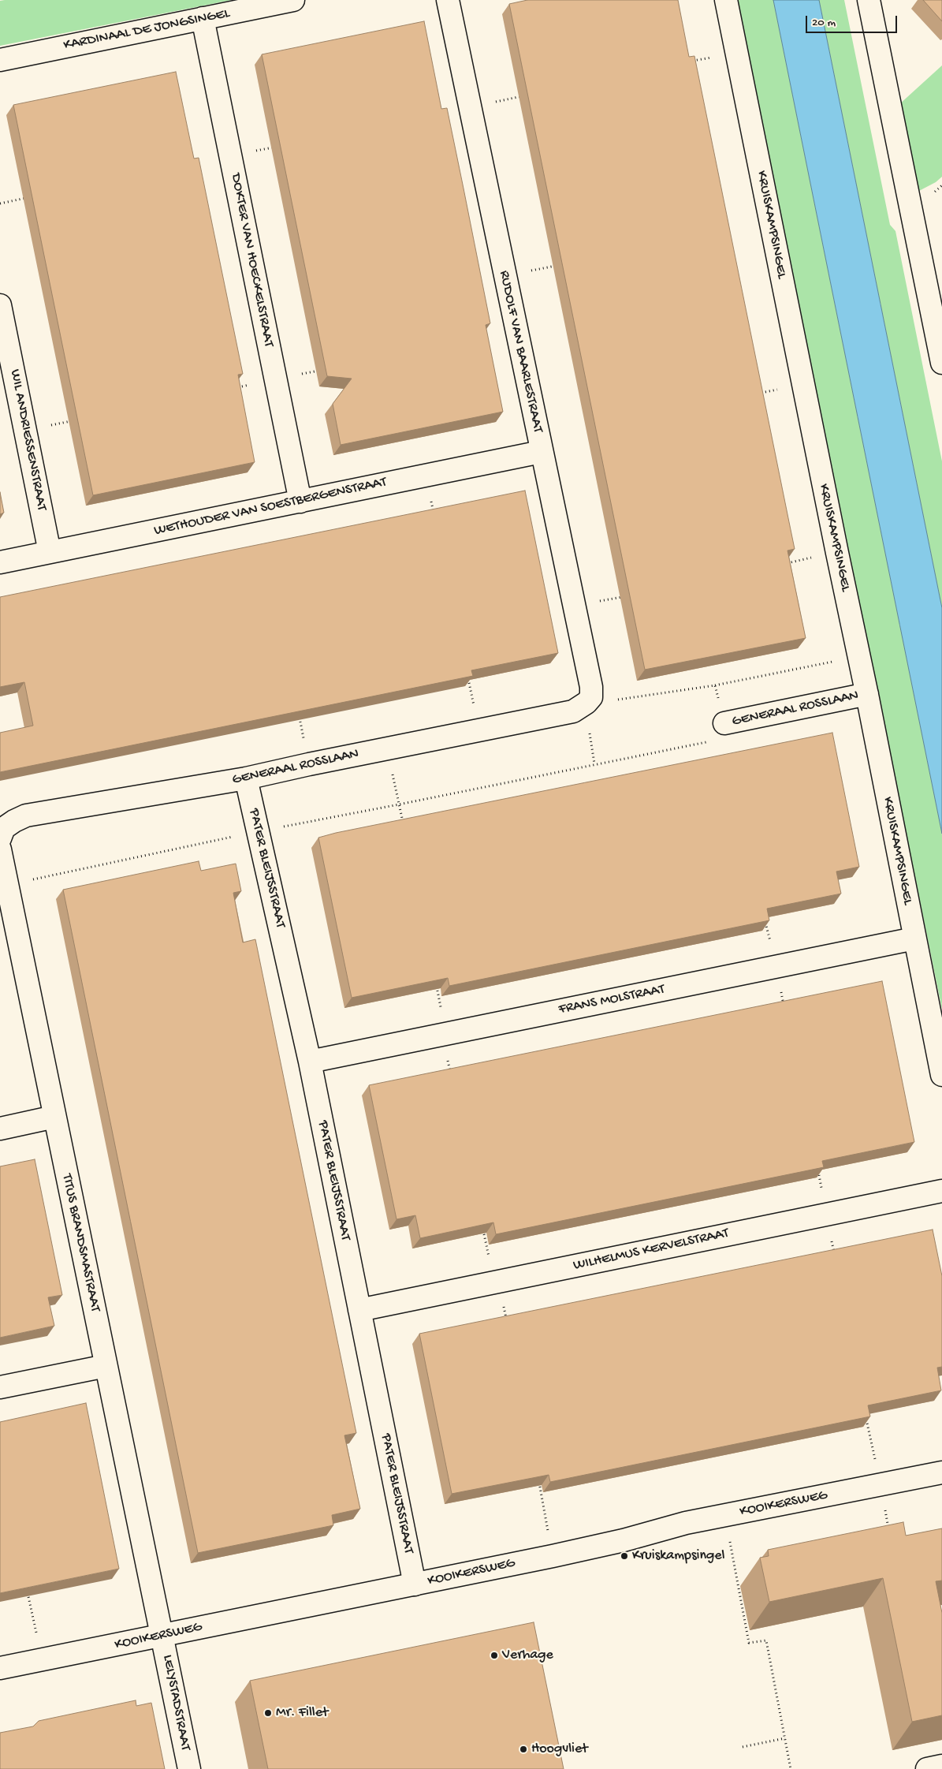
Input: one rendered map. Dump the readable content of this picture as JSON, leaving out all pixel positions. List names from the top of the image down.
{
  "streets": {
    "street": [
      "KARDINAAL DE JONGSINGEL",
      "KRUISKAMPSINGEL",
      "DOKTER VAN HOECKELSTRAAT",
      "RUDOLF VAN BAARLESTRAAT",
      "WIL ANDRIESSENSTRAAT",
      "WETHOUDER VAN SOESTBERGENSTRAAT",
      "GENERAAL ROSSLAAN",
      "PATER BLEIJSSTRAAT",
      "FRANS MOLSTRAAT",
      "TITUS BRANDSMASTRAAT",
      "WILHELMUS KERVELSTRAAT",
      "KOOIKERSWEG",
      "LELYSTADSTRAAT"
    ]
  },
  "crossings": [
    ["KARDINAAL DE JONGSINGEL", "DOKTER VAN HOECKELSTRAAT"],
    ["KRUISKAMPSINGEL", "GENERAAL ROSSLAAN"],
    ["KRUISKAMPSINGEL", "FRANS MOLSTRAAT"],
    ["DOKTER VAN HOECKELSTRAAT", "WETHOUDER VAN SOESTBERGENSTRAAT"],
    ["RUDOLF VAN BAARLESTRAAT", "WETHOUDER VAN SOESTBERGENSTRAAT"],
    ["RUDOLF VAN BAARLESTRAAT", "GENERAAL ROSSLAAN"],
    ["WIL ANDRIESSENSTRAAT", "WETHOUDER VAN SOESTBERGENSTRAAT"],
    ["GENERAAL ROSSLAAN", "PATER BLEIJSSTRAAT"],
    ["PATER BLEIJSSTRAAT", "FRANS MOLSTRAAT"],
    ["PATER BLEIJSSTRAAT", "WILHELMUS KERVELSTRAAT"],
    ["PATER BLEIJSSTRAAT", "KOOIKERSWEG"],
    ["TITUS BRANDSMASTRAAT", "KOOIKERSWEG"],
    ["TITUS BRANDSMASTRAAT", "LELYSTADSTRAAT"],
    ["KOOIKERSWEG", "LELYSTADSTRAAT"]
  ],
  "places": [
    "Kruiskampsingel",
    "Verhage",
    "Mr. Fillet",
    "Hoogvliet"
  ],
  "scale_bar": "20 m"
}
